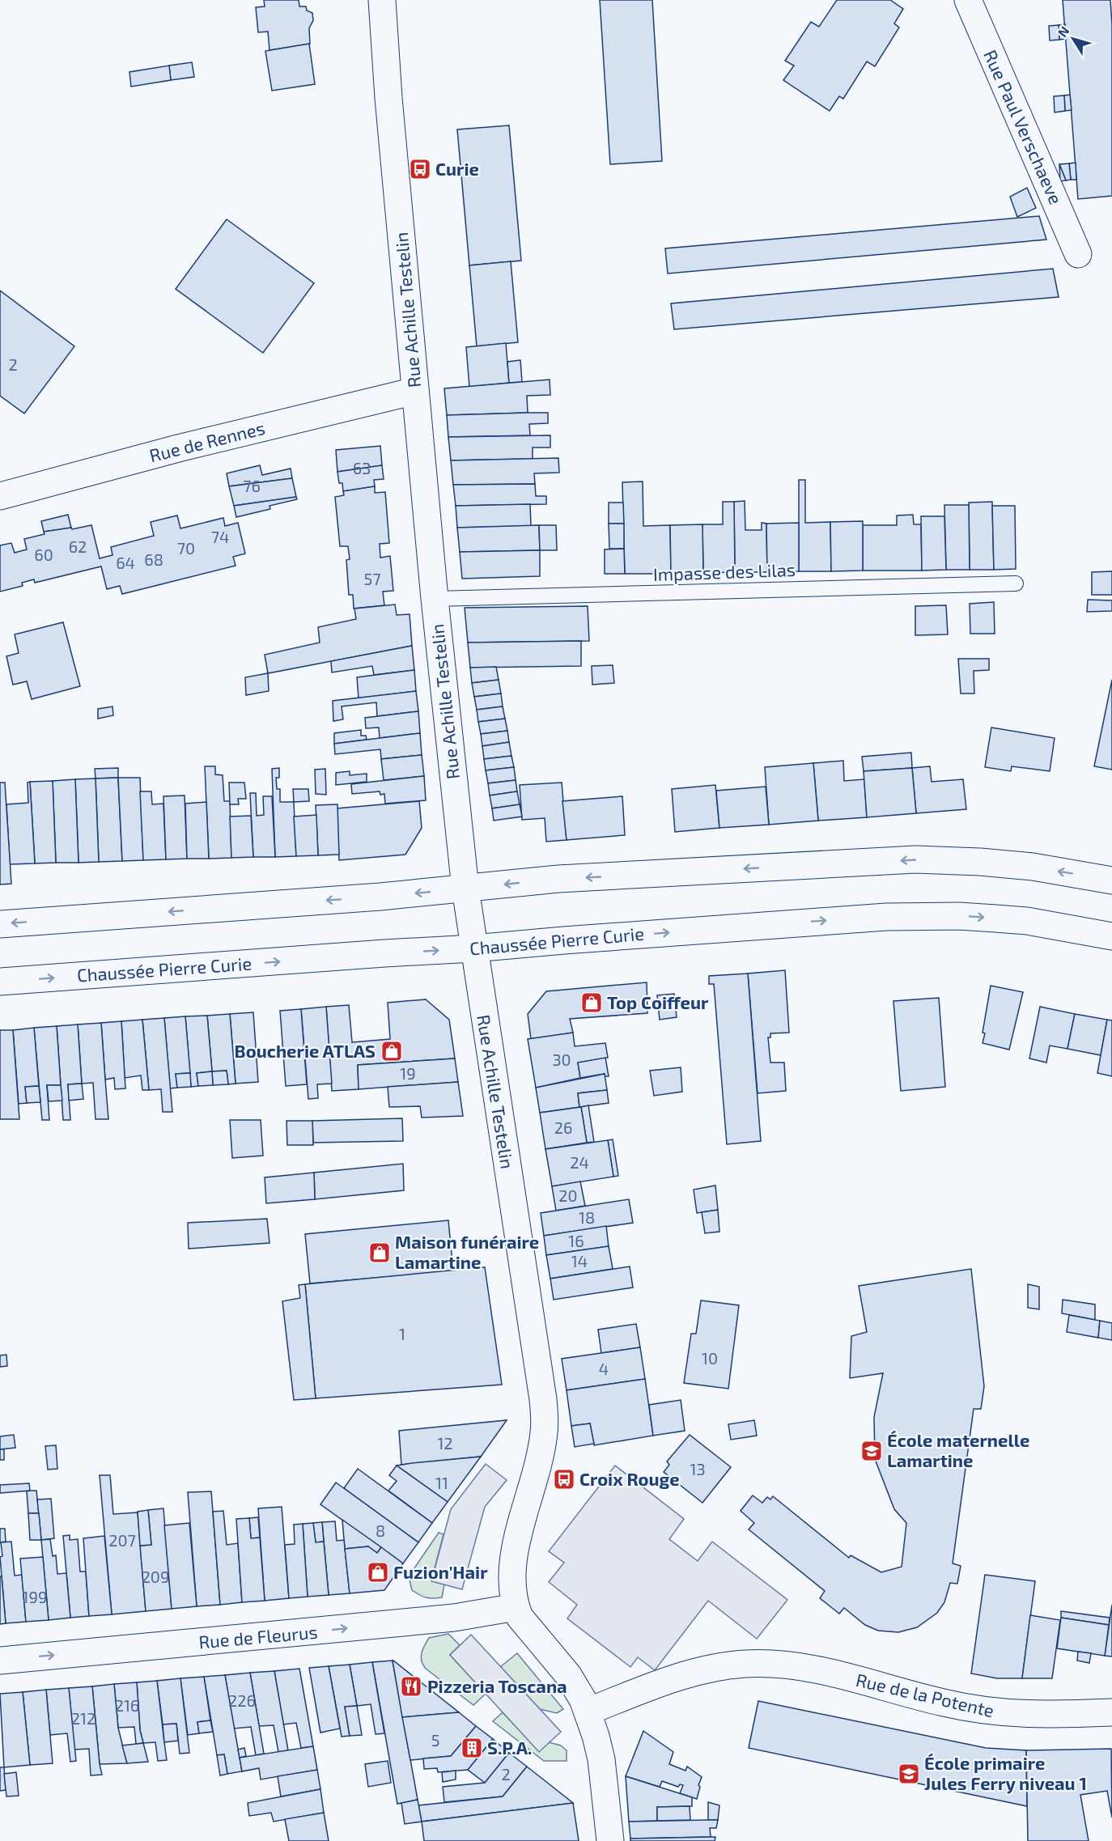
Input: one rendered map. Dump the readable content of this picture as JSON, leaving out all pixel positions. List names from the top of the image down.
{
  "streets": {
    "street": [
      "Rue Paul Verschaeve",
      "Rue Achille Testelin",
      "Rue de Rennes",
      "Chaussée Pierre Curie",
      "Rue de Fleurus",
      "Rue de la Potente"
    ],
    "lane": ["Impasse des Lilas"]
  },
  "crossings": [
    ["Rue Achille Testelin", "Rue de Rennes"],
    ["Rue Achille Testelin", "Impasse des Lilas"],
    ["Rue Achille Testelin", "Chaussée Pierre Curie"],
    ["Rue Achille Testelin", "Rue de Fleurus"]
  ],
  "one_way": ["Rue de Fleurus"],
  "places": {
    "bus stop": ["Curie", "Croix Rouge"],
    "shop": [
      "Top Coiffeur",
      "Boucherie ATLAS",
      "Maison funéraire Lamartine",
      "Fuzion'Hair"
    ],
    "school or university": ["École maternelle Lamartine", "École primaire Jules Ferry niveau 1"],
    "restaurant": ["Pizzeria Toscana"],
    "building": ["S.P.A."]
  },
  "house_numbers": [
    "2",
    "63",
    "76",
    "74",
    "62",
    "70",
    "60",
    "68",
    "64",
    "57",
    "30",
    "19",
    "26",
    "24",
    "20",
    "18",
    "16",
    "14",
    "1",
    "10",
    "4",
    "12",
    "13",
    "11",
    "8",
    "207",
    "209",
    "199",
    "226",
    "216",
    "212",
    "5",
    "2"
  ],
  "north": "top left"
}
